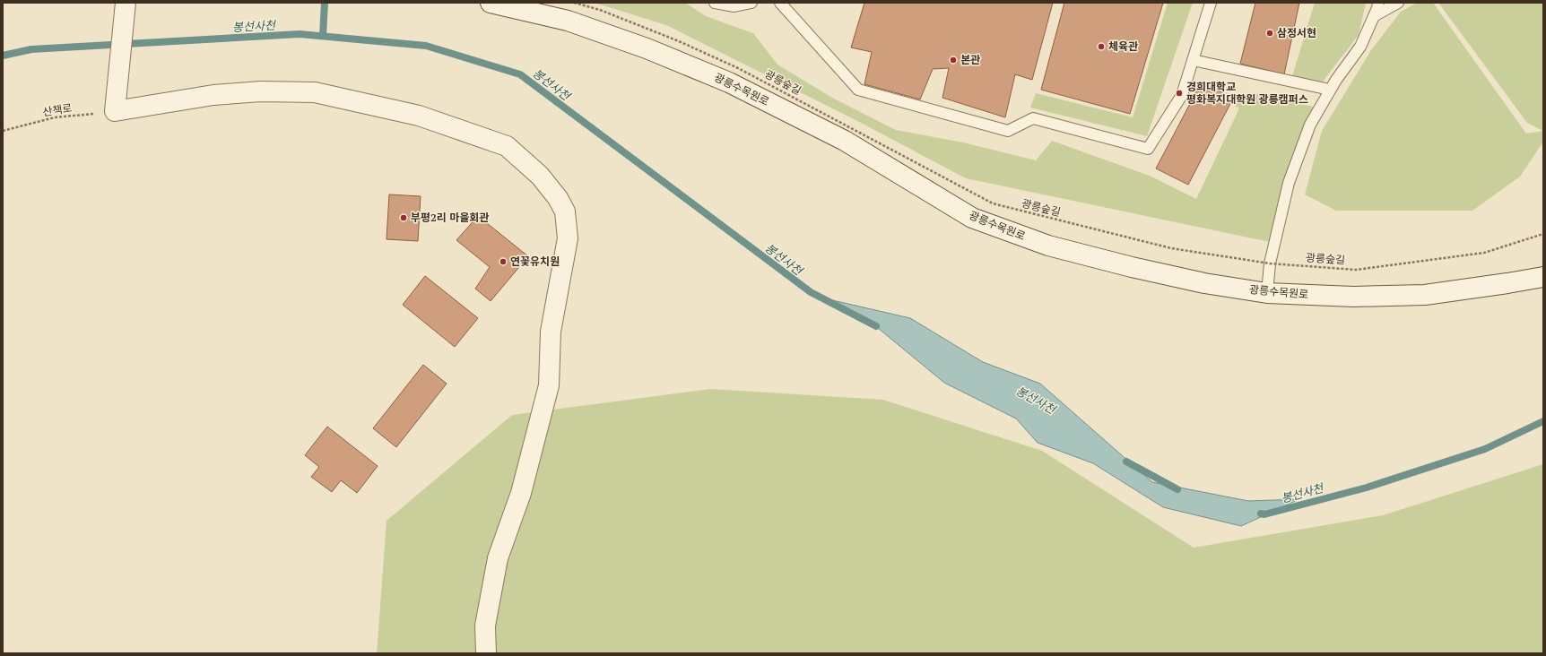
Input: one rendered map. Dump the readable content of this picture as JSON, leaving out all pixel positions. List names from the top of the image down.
{
  "streets": {
    "street": ["광릉수목원로"],
    "path": ["광릉숲길", "산책로"]
  },
  "water": ["봉선사천"],
  "places": [
    "삼정서현",
    "체육관",
    "본관",
    "경희대학교 평화복지대학원 광릉캠퍼스",
    "부평2리 마을회관",
    "연꽃유치원"
  ]
}
